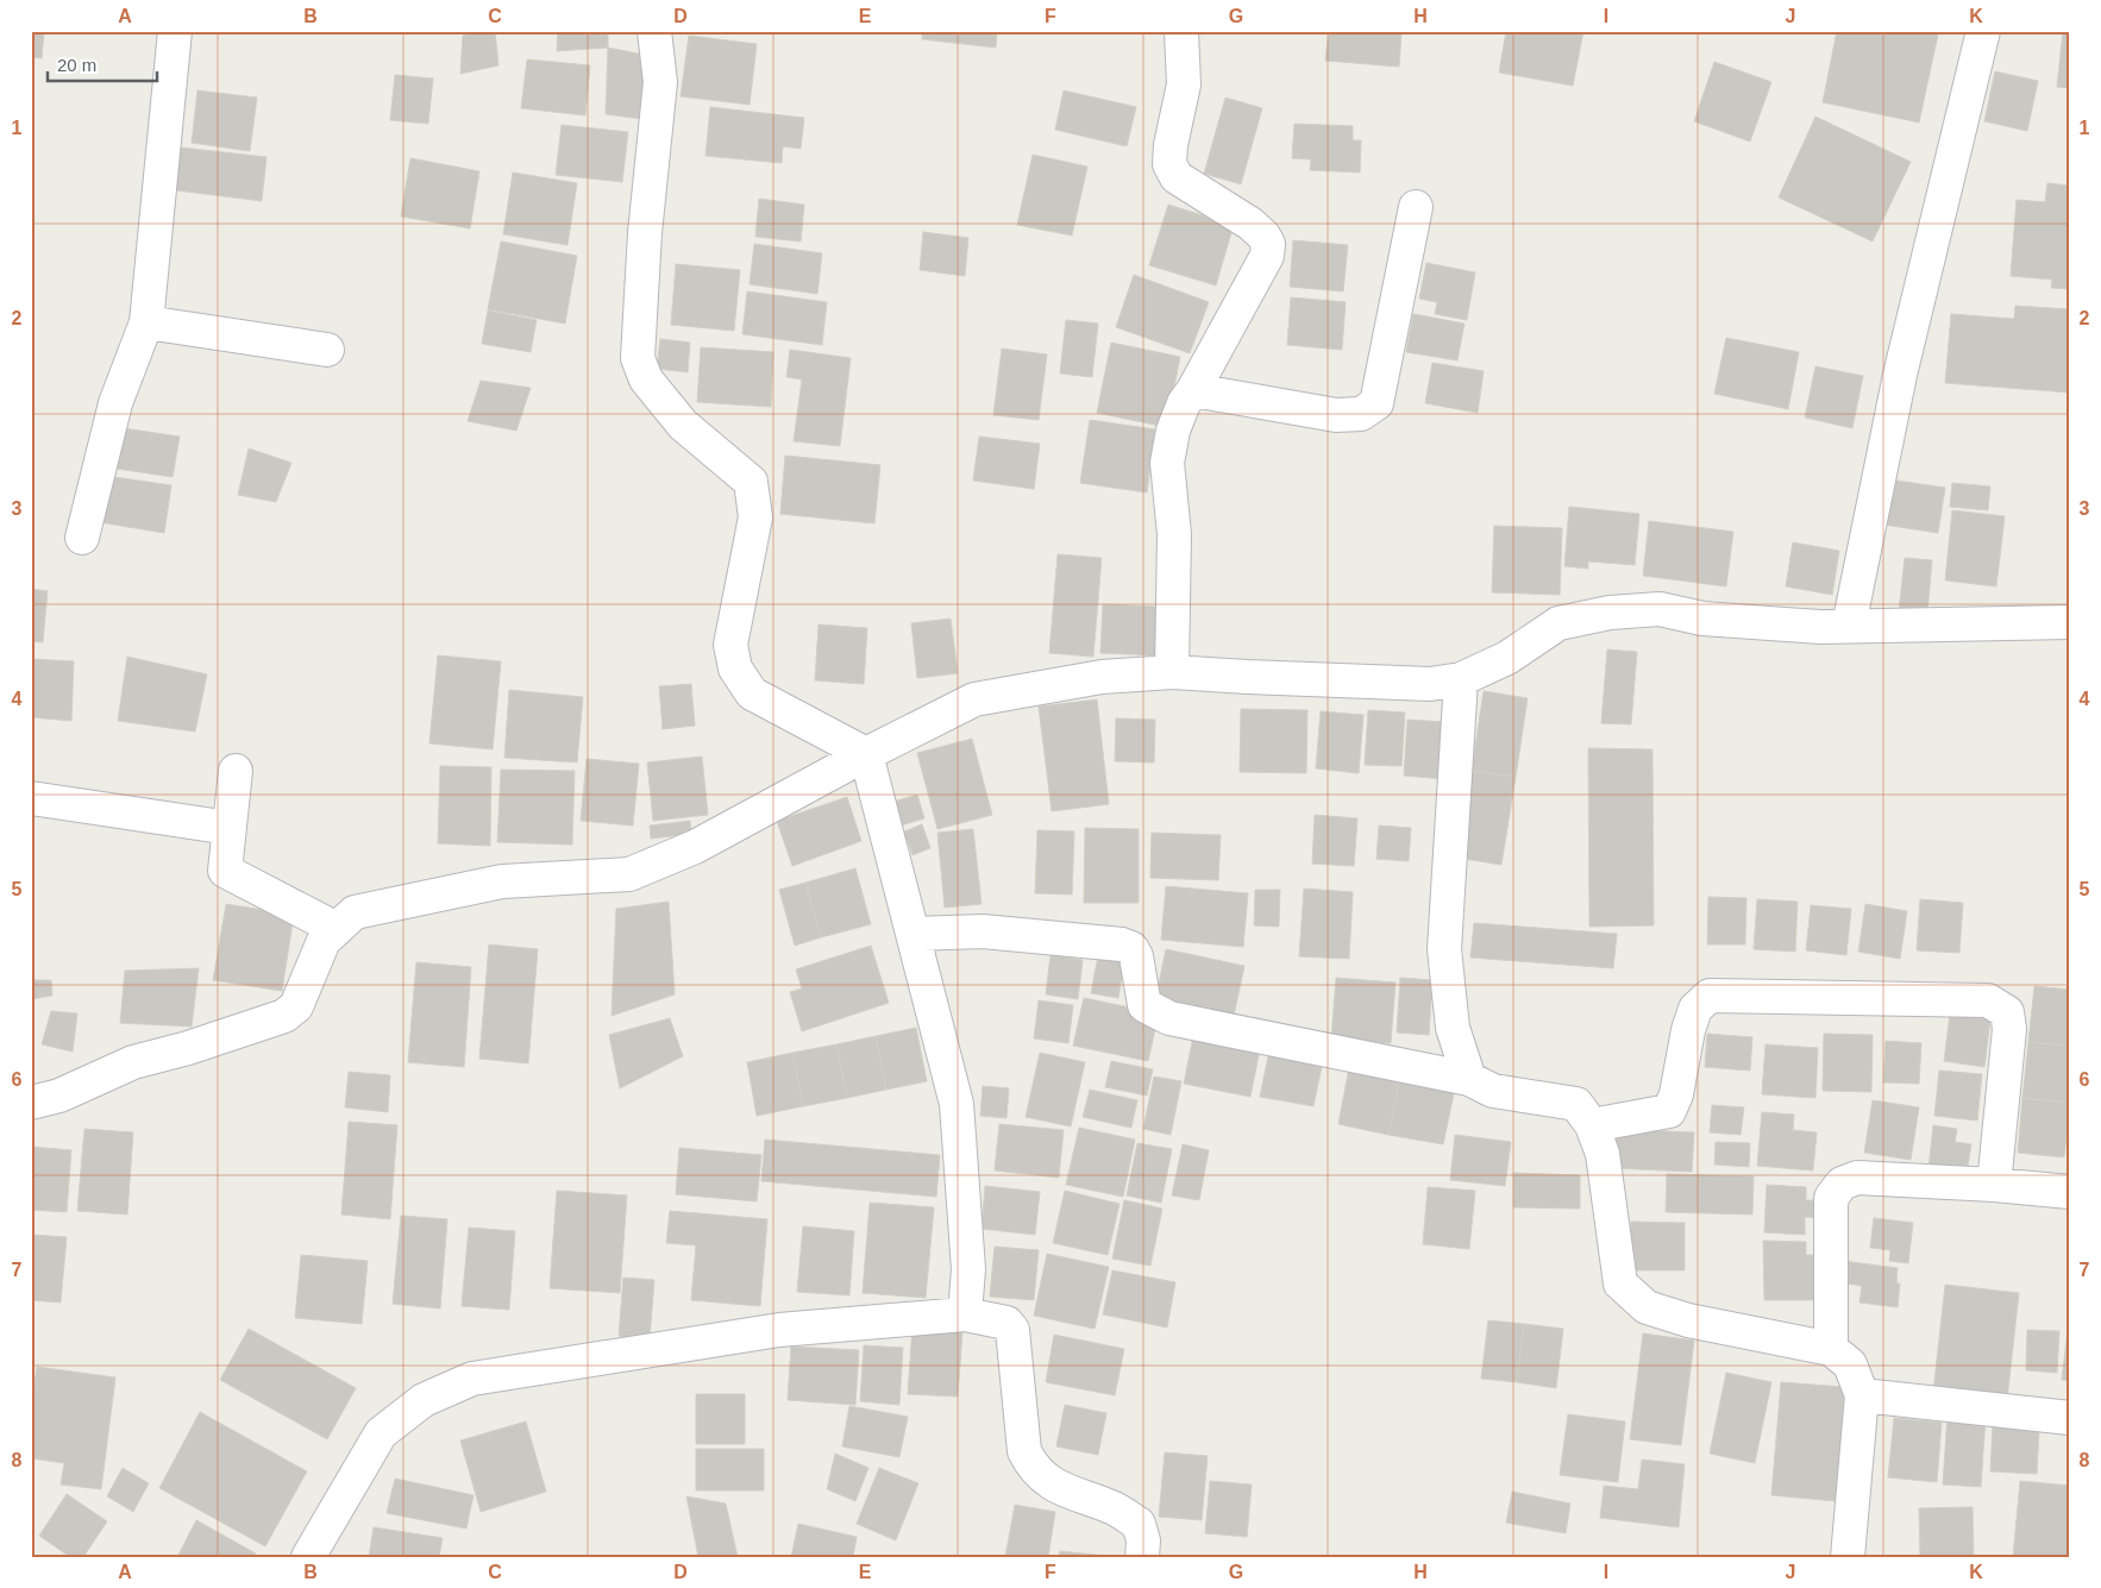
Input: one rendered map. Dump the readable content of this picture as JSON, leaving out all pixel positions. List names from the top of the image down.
{
  "scale_bar": "20 m",
  "grid": {
    "columns": [
      "A",
      "B",
      "C",
      "D",
      "E",
      "F",
      "G",
      "H",
      "I",
      "J",
      "K"
    ],
    "rows": [
      "1",
      "2",
      "3",
      "4",
      "5",
      "6",
      "7",
      "8"
    ]
  }
}
